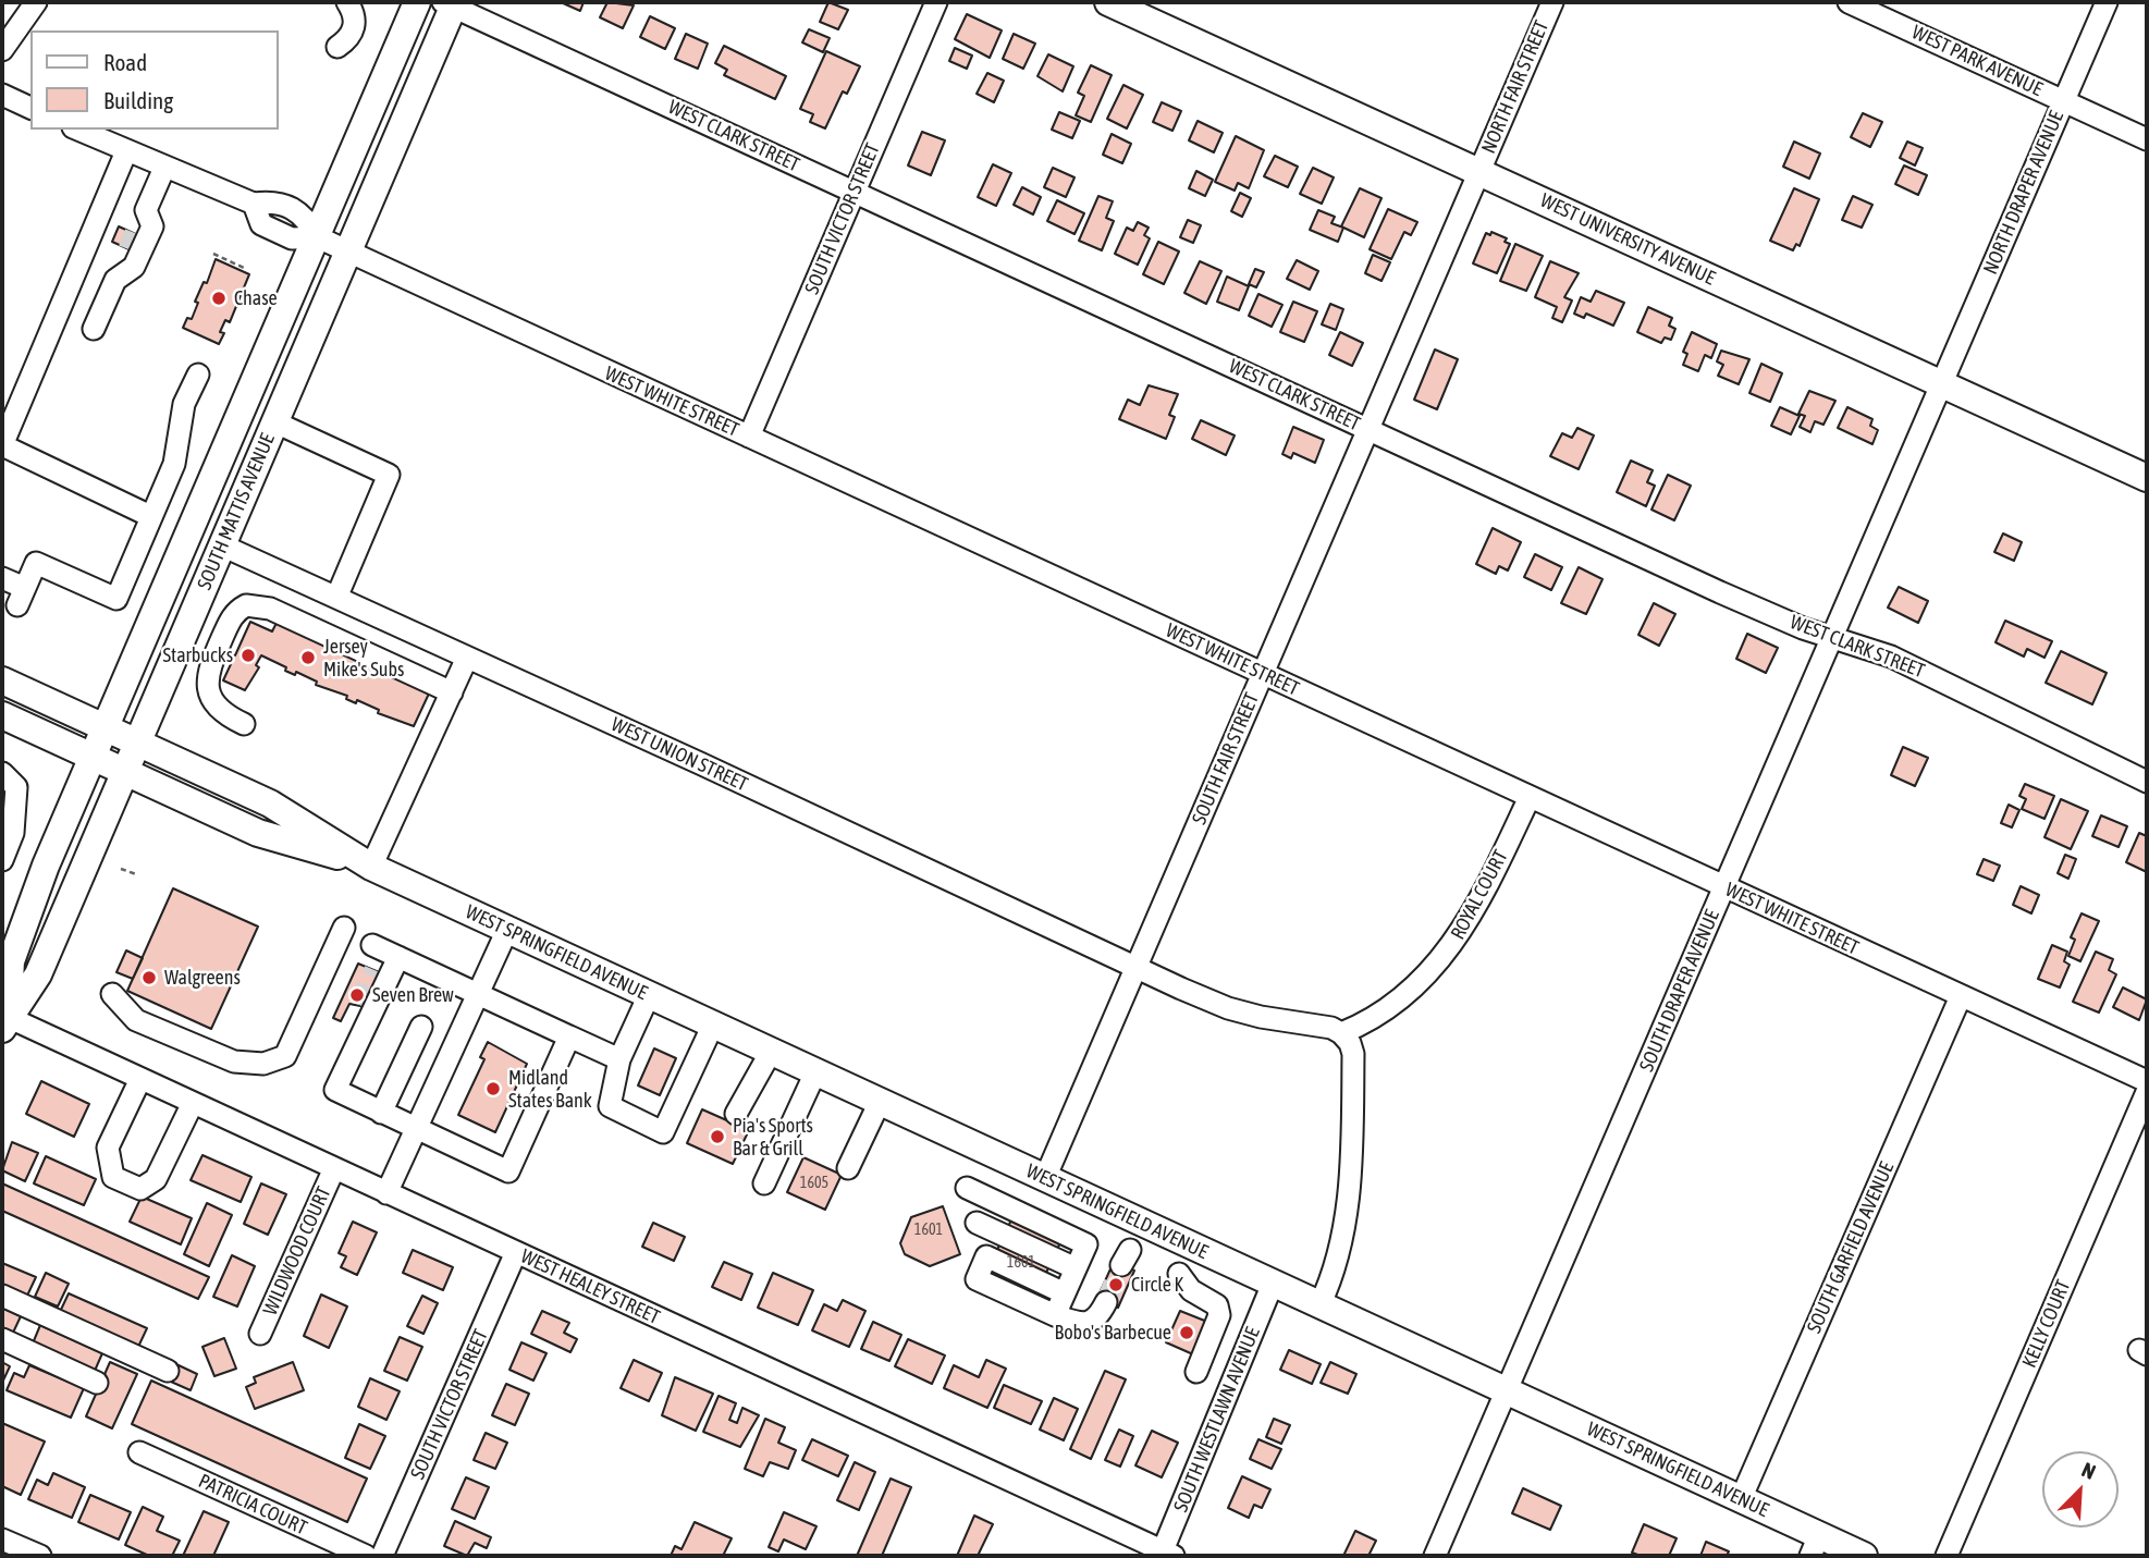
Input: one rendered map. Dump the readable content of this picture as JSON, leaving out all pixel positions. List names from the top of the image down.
{
  "streets": {
    "main road": ["WEST UNIVERSITY AVENUE", "SOUTH MATTIS AVENUE", "WEST SPRINGFIELD AVENUE"],
    "street": [
      "WEST PARK AVENUE",
      "NORTH FAIR STREET",
      "WEST CLARK STREET",
      "NORTH DRAPER AVENUE",
      "SOUTH VICTOR STREET",
      "WEST WHITE STREET",
      "WEST UNION STREET",
      "SOUTH FAIR STREET",
      "ROYAL COURT",
      "SOUTH DRAPER AVENUE",
      "SOUTH GARFIELD AVENUE",
      "WILDWOOD COURT",
      "WEST HEALEY STREET",
      "KELLY COURT",
      "SOUTH WESTLAWN AVENUE",
      "PATRICIA COURT"
    ]
  },
  "crossings": [
    ["WEST PARK AVENUE", "NORTH DRAPER AVENUE"],
    ["NORTH FAIR STREET", "WEST UNIVERSITY AVENUE"],
    ["NORTH FAIR STREET", "SOUTH FAIR STREET"],
    ["WEST CLARK STREET", "SOUTH VICTOR STREET"],
    ["WEST CLARK STREET", "SOUTH MATTIS AVENUE"],
    ["WEST CLARK STREET", "SOUTH FAIR STREET"],
    ["WEST CLARK STREET", "SOUTH DRAPER AVENUE"],
    ["NORTH DRAPER AVENUE", "WEST UNIVERSITY AVENUE"],
    ["NORTH DRAPER AVENUE", "SOUTH DRAPER AVENUE"],
    ["SOUTH VICTOR STREET", "WEST WHITE STREET"],
    ["SOUTH VICTOR STREET", "WEST HEALEY STREET"],
    ["WEST UNIVERSITY AVENUE", "SOUTH FAIR STREET"],
    ["WEST UNIVERSITY AVENUE", "SOUTH DRAPER AVENUE"],
    ["WEST WHITE STREET", "SOUTH MATTIS AVENUE"],
    ["WEST WHITE STREET", "SOUTH FAIR STREET"],
    ["WEST WHITE STREET", "ROYAL COURT"],
    ["WEST WHITE STREET", "SOUTH DRAPER AVENUE"],
    ["WEST WHITE STREET", "SOUTH GARFIELD AVENUE"],
    ["SOUTH MATTIS AVENUE", "WEST UNION STREET"],
    ["SOUTH MATTIS AVENUE", "WEST SPRINGFIELD AVENUE"],
    ["SOUTH MATTIS AVENUE", "WEST HEALEY STREET"],
    ["WEST UNION STREET", "SOUTH FAIR STREET"],
    ["SOUTH FAIR STREET", "WEST SPRINGFIELD AVENUE"],
    ["WEST SPRINGFIELD AVENUE", "SOUTH DRAPER AVENUE"],
    ["WEST SPRINGFIELD AVENUE", "SOUTH GARFIELD AVENUE"],
    ["WEST SPRINGFIELD AVENUE", "SOUTH WESTLAWN AVENUE"],
    ["WILDWOOD COURT", "WEST HEALEY STREET"],
    ["WEST HEALEY STREET", "SOUTH WESTLAWN AVENUE"]
  ],
  "places": [
    "Chase",
    "Starbucks",
    "Jersey Mike's Subs",
    "Walgreens",
    "Seven Brew",
    "Midland States Bank",
    "Pia's Sports Bar & Grill",
    "Circle K",
    "Bobo's Barbecue"
  ],
  "house_numbers": ["1605", "1601", "1601"],
  "legend": ["Road", "Building"],
  "north": "top right"
}
